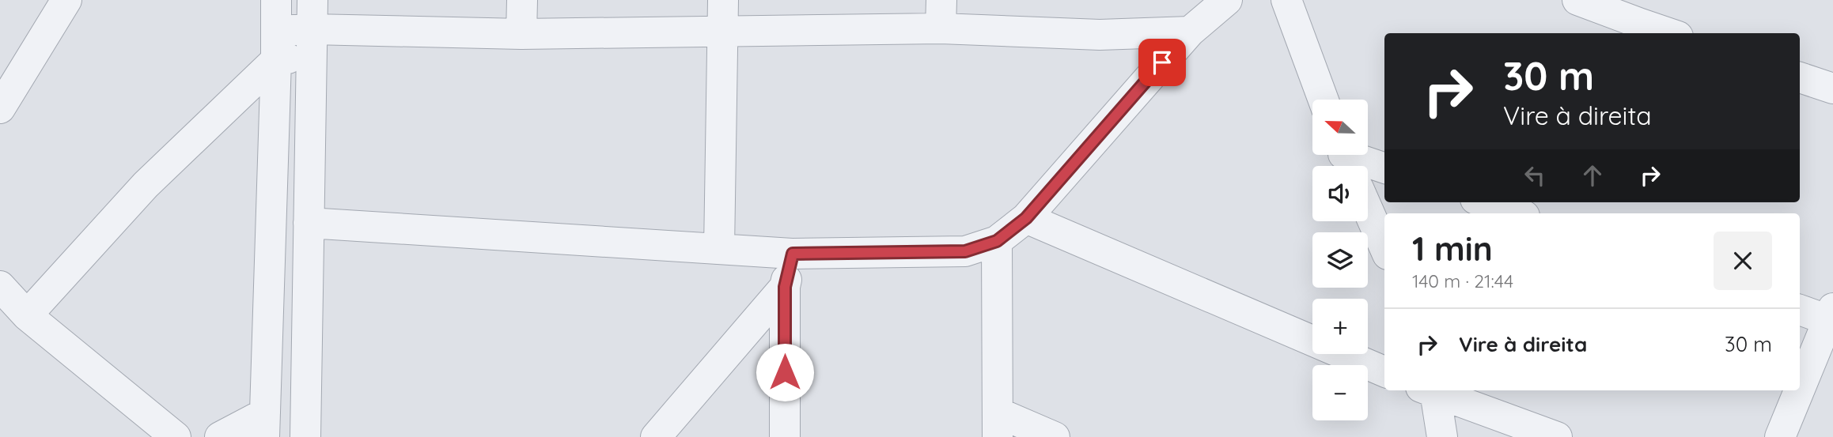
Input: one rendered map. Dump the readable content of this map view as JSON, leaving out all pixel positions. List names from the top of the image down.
{
  "north": "left",
  "page": {
    "turn": ["30 m", "Vire à direita"],
    "map_buttons": ["+", "−"],
    "heading": ["1 min", "140 m · 21:44"],
    "list": [
      {
        "name": "Vire à direita",
        "value": "30 m"
      }
    ]
  }
}
